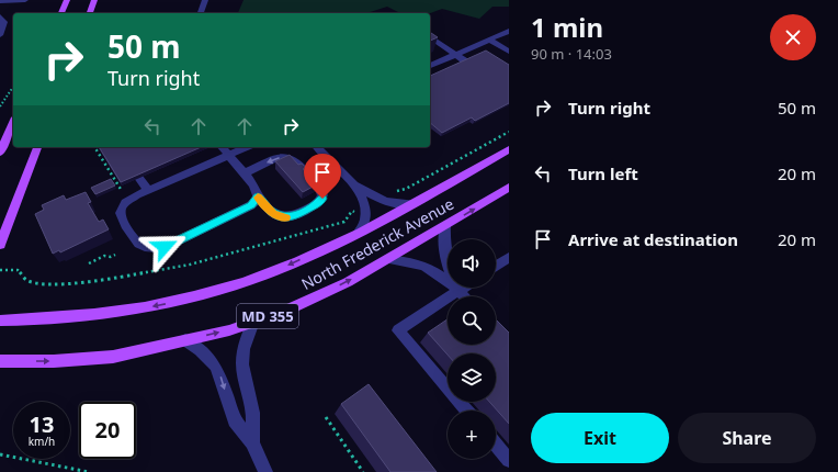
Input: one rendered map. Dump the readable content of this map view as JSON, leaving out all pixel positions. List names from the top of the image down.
{
  "streets": {
    "main road": ["North Frederick Avenue", "MD 355"]
  },
  "page": {
    "heading": ["1 min", "90 m · 14:03"],
    "turn": ["50 m", "Turn right"],
    "list": [
      {
        "name": "Turn right",
        "value": "50 m"
      },
      {
        "name": "Turn left",
        "value": "20 m"
      },
      {
        "name": "Arrive at destination",
        "value": "20 m"
      }
    ],
    "map_buttons": "+",
    "speed": "13 km/h",
    "limit": "20",
    "buttons": ["Exit", "Share"]
  }
}
